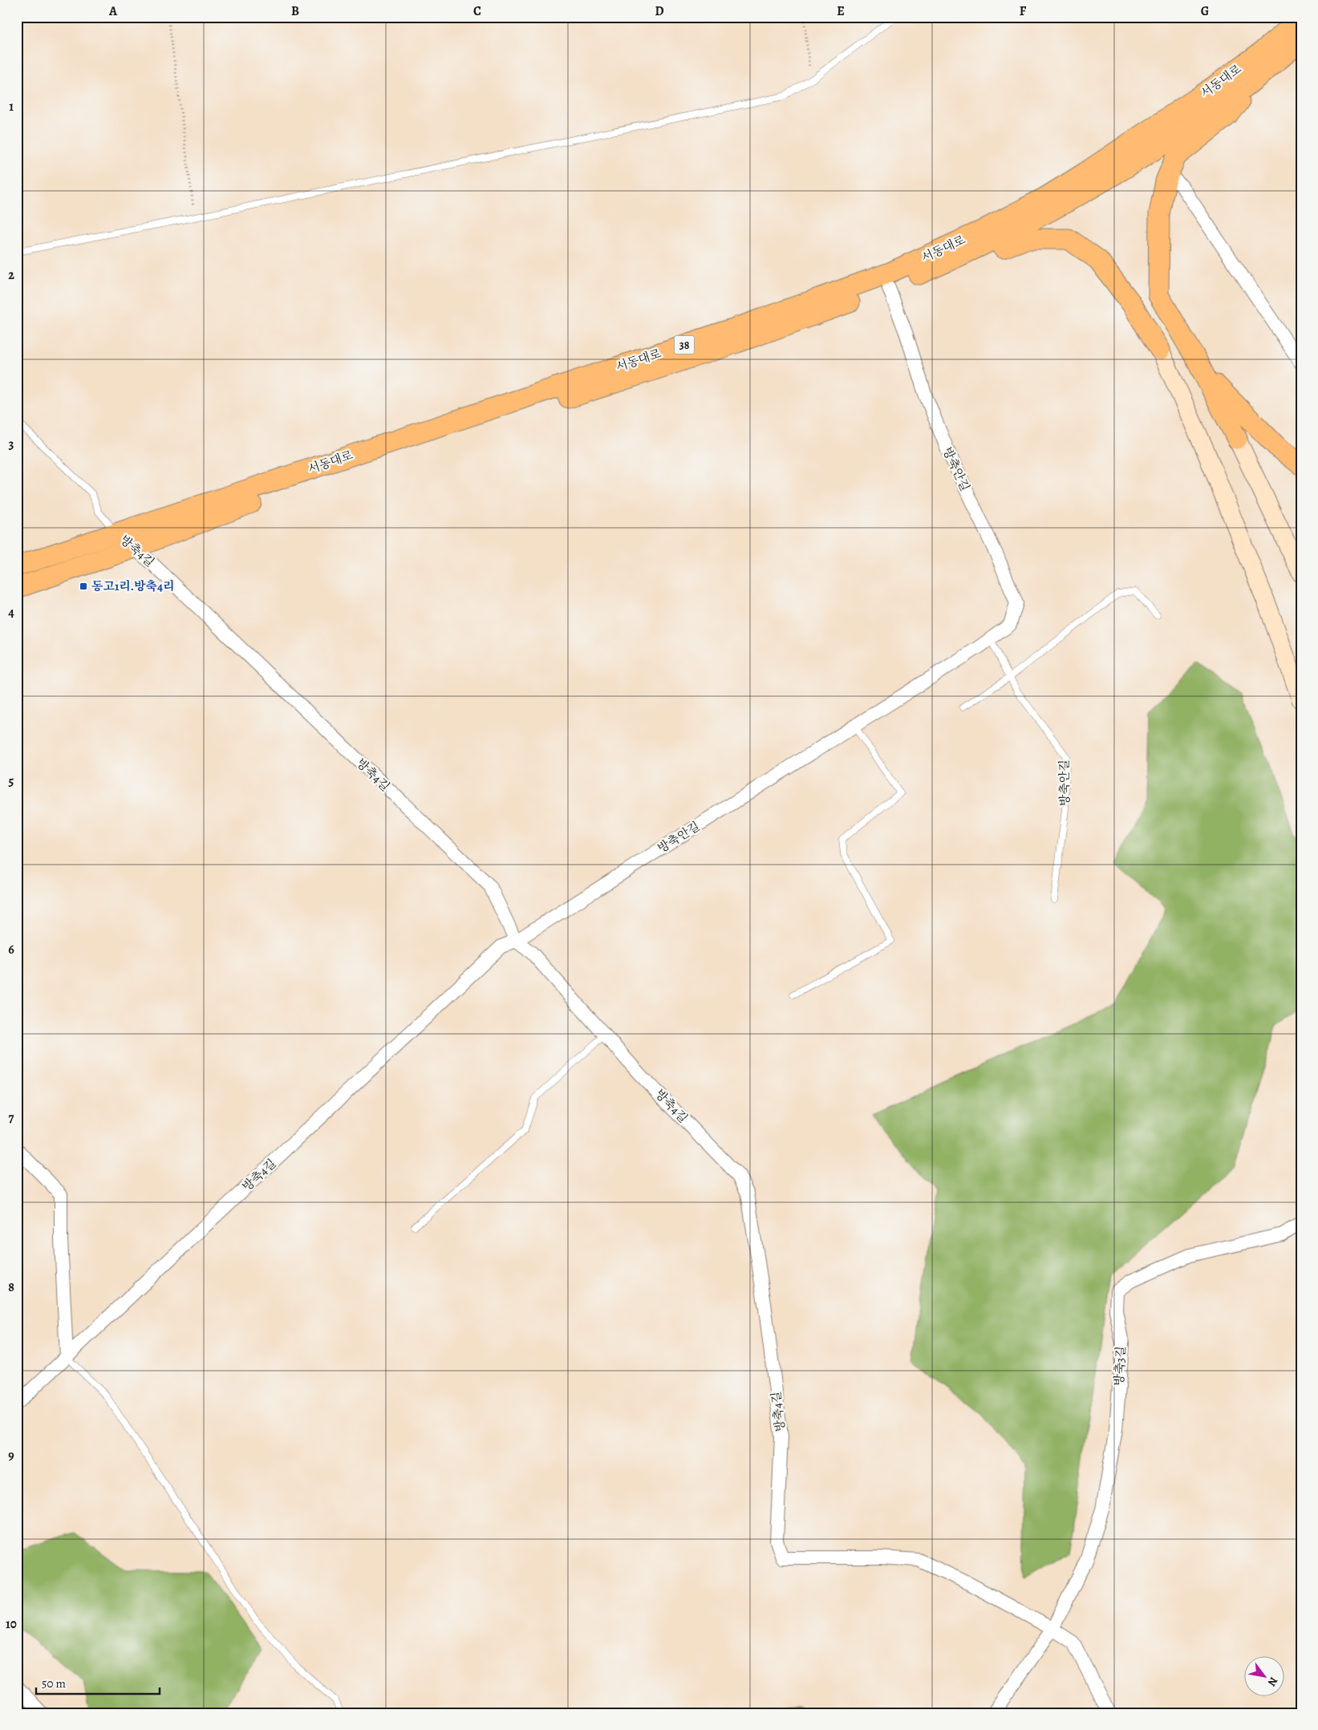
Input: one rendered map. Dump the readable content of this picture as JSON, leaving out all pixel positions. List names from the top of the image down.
{
  "streets": {
    "main road": ["서동대로", "38"],
    "street": ["방축안길", "방축4길", "방축3길"]
  },
  "crossings": [
    ["서동대로", "방축안길"],
    ["서동대로", "방축4길"],
    ["방축안길", "방축4길"],
    ["방축4길", "방축3길"]
  ],
  "places": {
    "transit": ["동고1리.방축4리"]
  },
  "scale_bar": "50 m",
  "north": "bottom right",
  "grid": {
    "columns": [
      "A",
      "B",
      "C",
      "D",
      "E",
      "F",
      "G"
    ],
    "rows": [
      "1",
      "2",
      "3",
      "4",
      "5",
      "6",
      "7",
      "8",
      "9",
      "10"
    ]
  }
}
